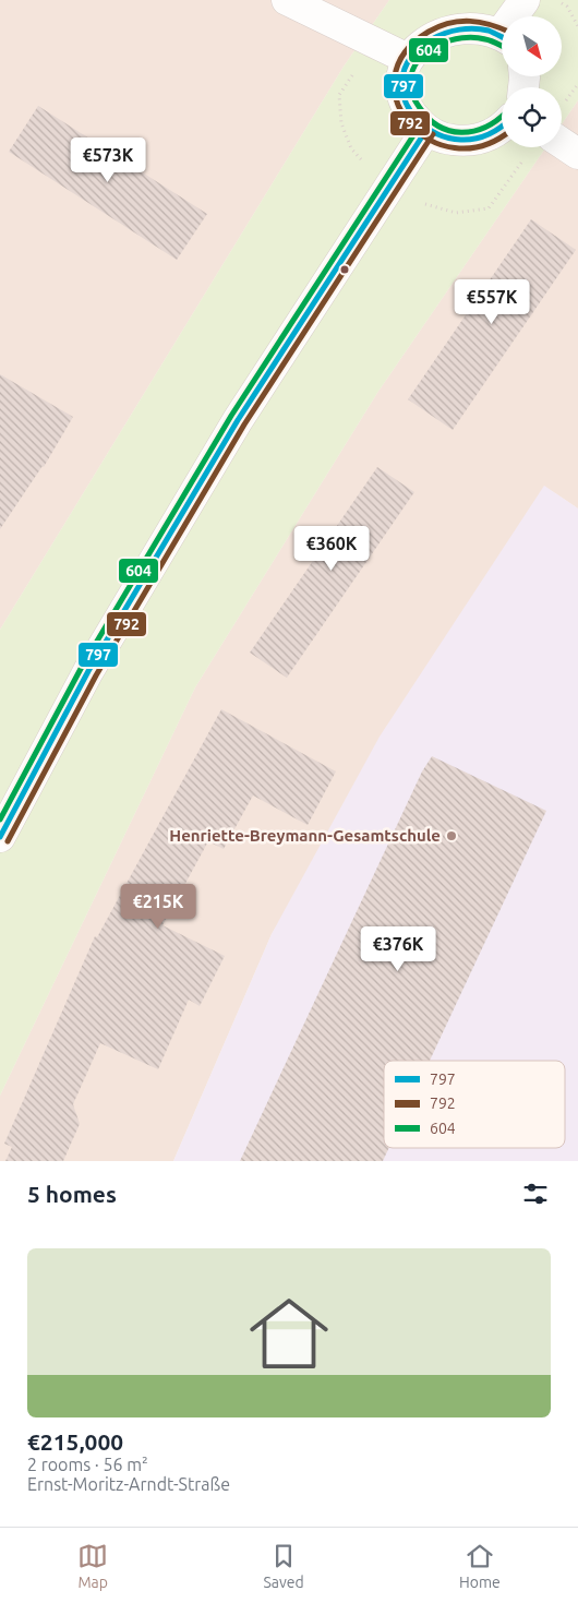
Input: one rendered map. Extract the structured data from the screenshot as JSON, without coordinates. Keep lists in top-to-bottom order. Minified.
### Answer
{"places":["Henriette-Breymann-Gesamtschule"],"lines":["transit line 792","transit line 797","transit line 604"],"legend":["797","792","604"],"north":"bottom right","page":{"price":["€573K","€557K","€360K","€215K","€376K"],"heading":"5 homes","list":[{"name":"€215,000","note":"2 rooms · 56 m² · Ernst-Moritz-Arndt-Straße"}],"tabs":["Map","Saved","Home"]}}
